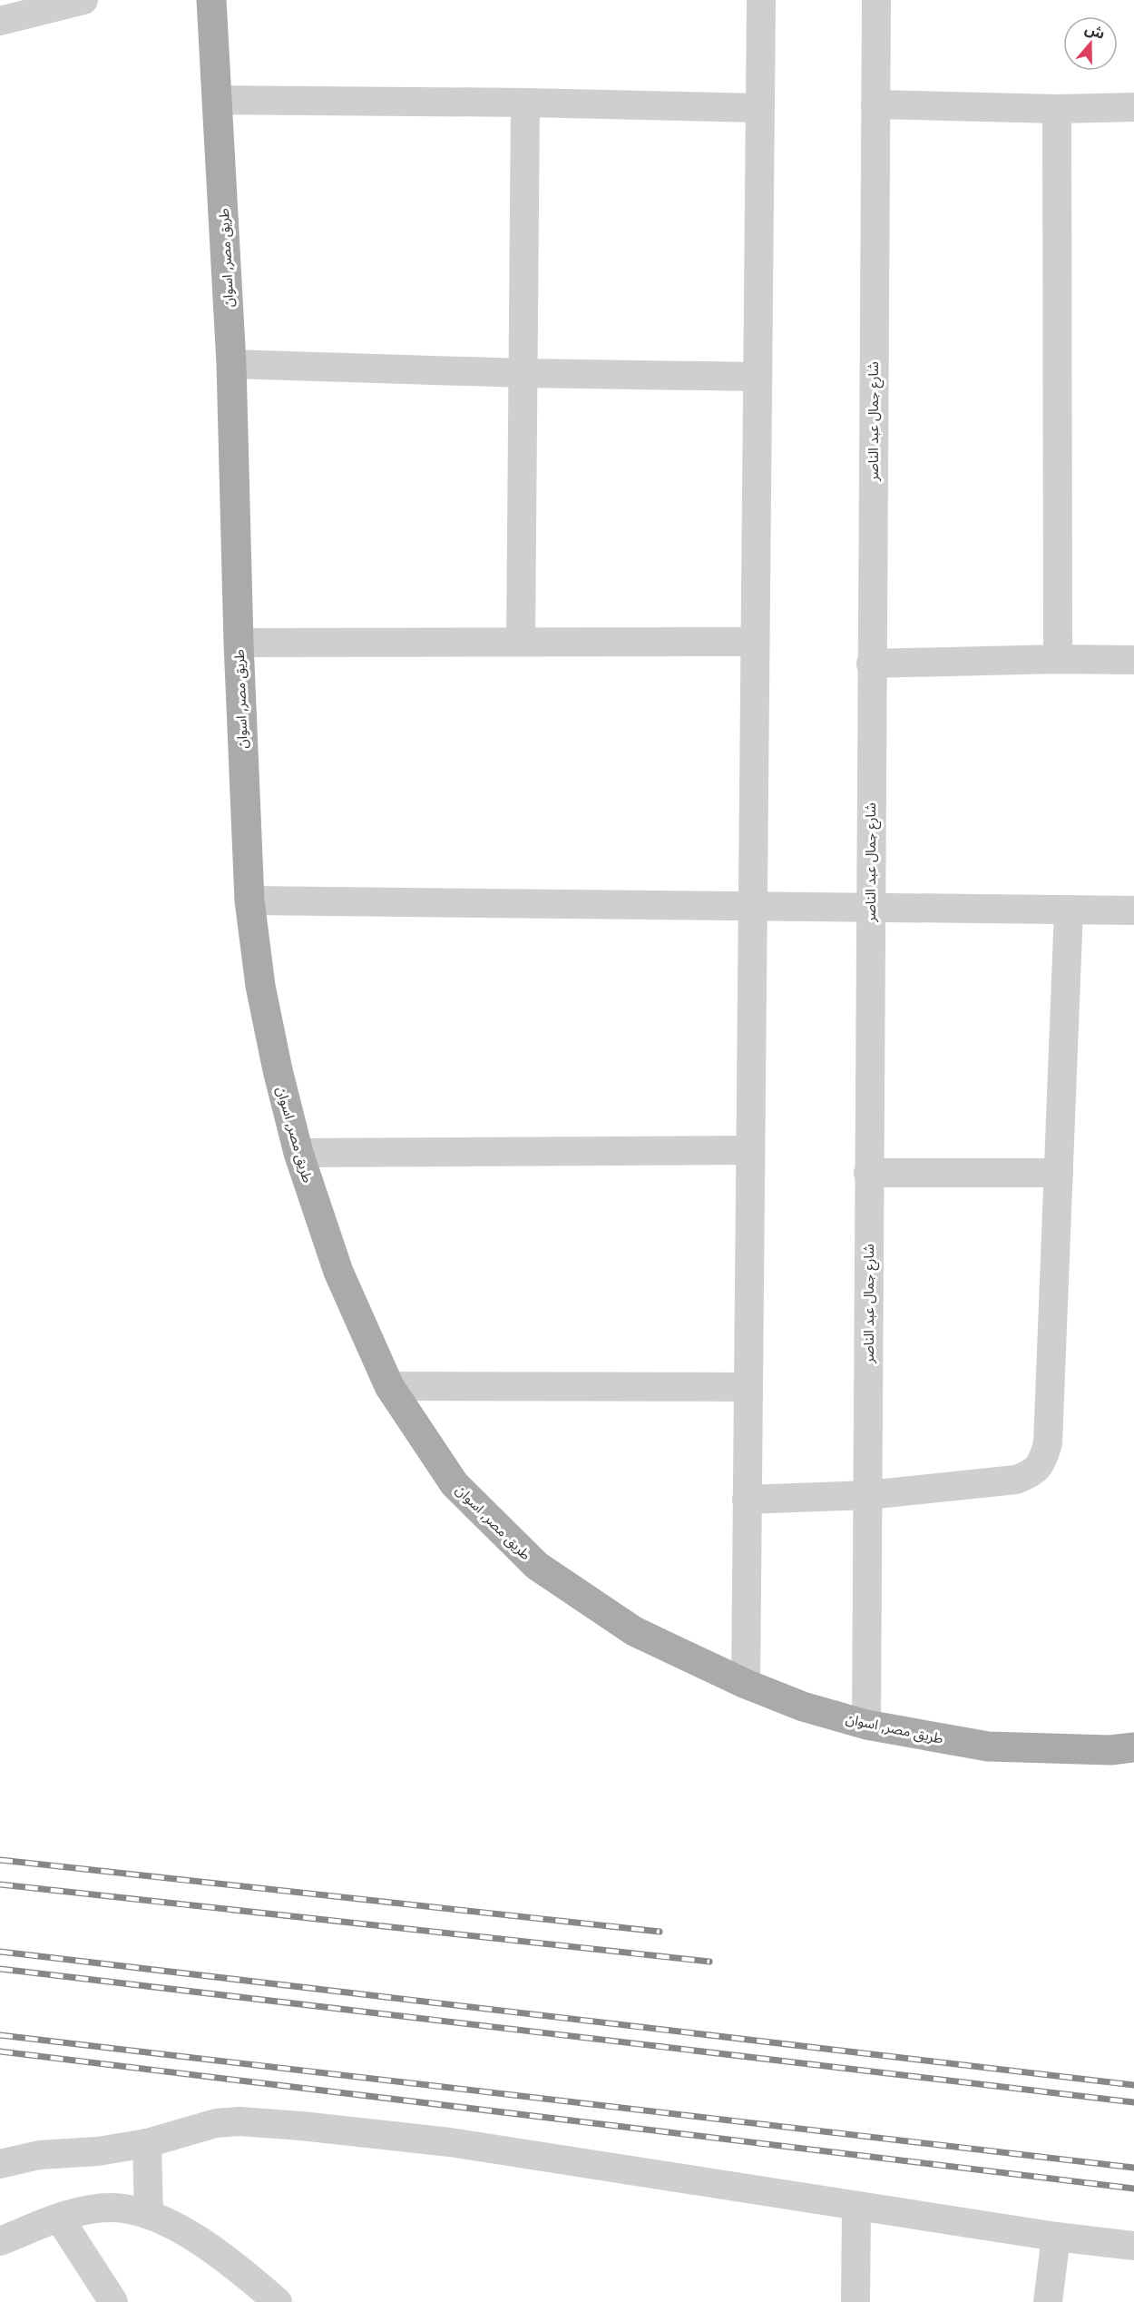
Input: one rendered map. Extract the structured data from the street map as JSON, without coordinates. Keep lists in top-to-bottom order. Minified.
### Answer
{"streets":{"main road":["طريق مصر, اسوان"],"street":["شارع جمال عبد الناصر"]},"crossings":[["طريق مصر, اسوان","شارع جمال عبد الناصر"]],"north":"top"}
